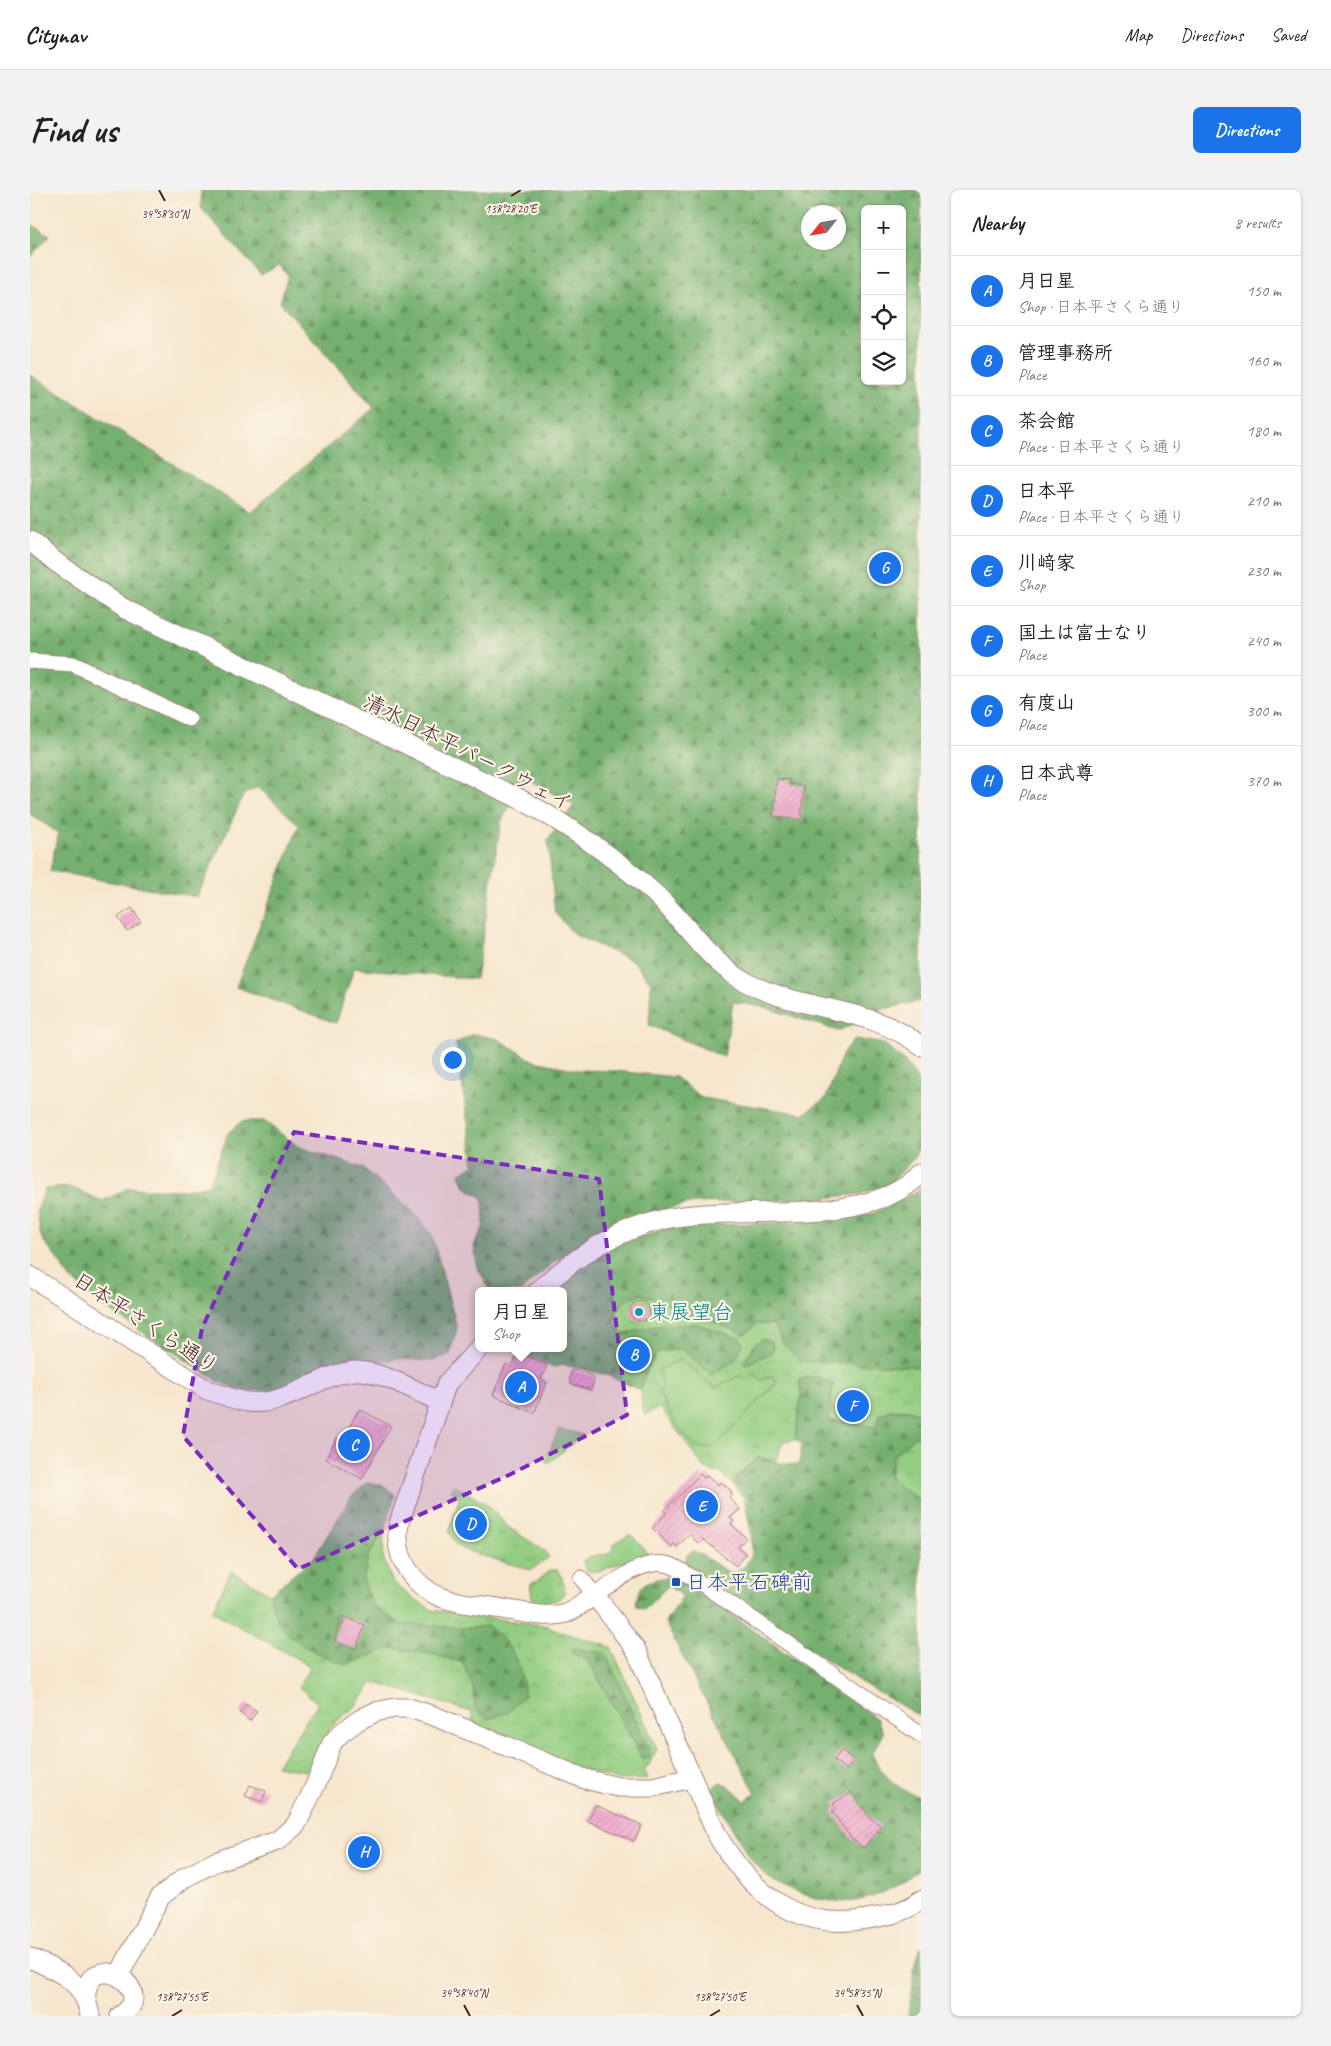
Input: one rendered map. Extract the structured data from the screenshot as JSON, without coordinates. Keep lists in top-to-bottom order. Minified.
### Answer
{"streets":{"street":["清水日本平パークウェイ","日本平さくら通り"]},"places":{"other":["東展望台"],"transit":["日本平石碑前"]},"north":"bottom left","page":{"header":"Citynav","nav":["Map","Directions","Saved"],"buttons":"Directions","title":"Find us","heading":["Nearby","8 results"],"map_buttons":["+","−"],"list":[{"mark":"A","name":"月日星","note":"Shop · 日本平さくら通り","value":"150 m"},{"mark":"B","name":"管理事務所","note":"Place","value":"160 m"},{"mark":"C","name":"茶会館","note":"Place · 日本平さくら通り","value":"180 m"},{"mark":"D","name":"日本平","note":"Place · 日本平さくら通り","value":"210 m"},{"mark":"E","name":"川﨑家","note":"Shop","value":"230 m"},{"mark":"F","name":"国土は富士なり","note":"Place","value":"240 m"},{"mark":"G","name":"有度山","note":"Place","value":"300 m"},{"mark":"H","name":"日本武尊","note":"Place","value":"370 m"}],"pins":["G","B","A","F","C","E","D","H"],"popup":["月日星","Shop"]},"coordinates":["138°28'20\"E","34°58'30\"N","34°58'40\"N","34°58'35\"N","138°27'55\"E","138°27'50\"E"]}
